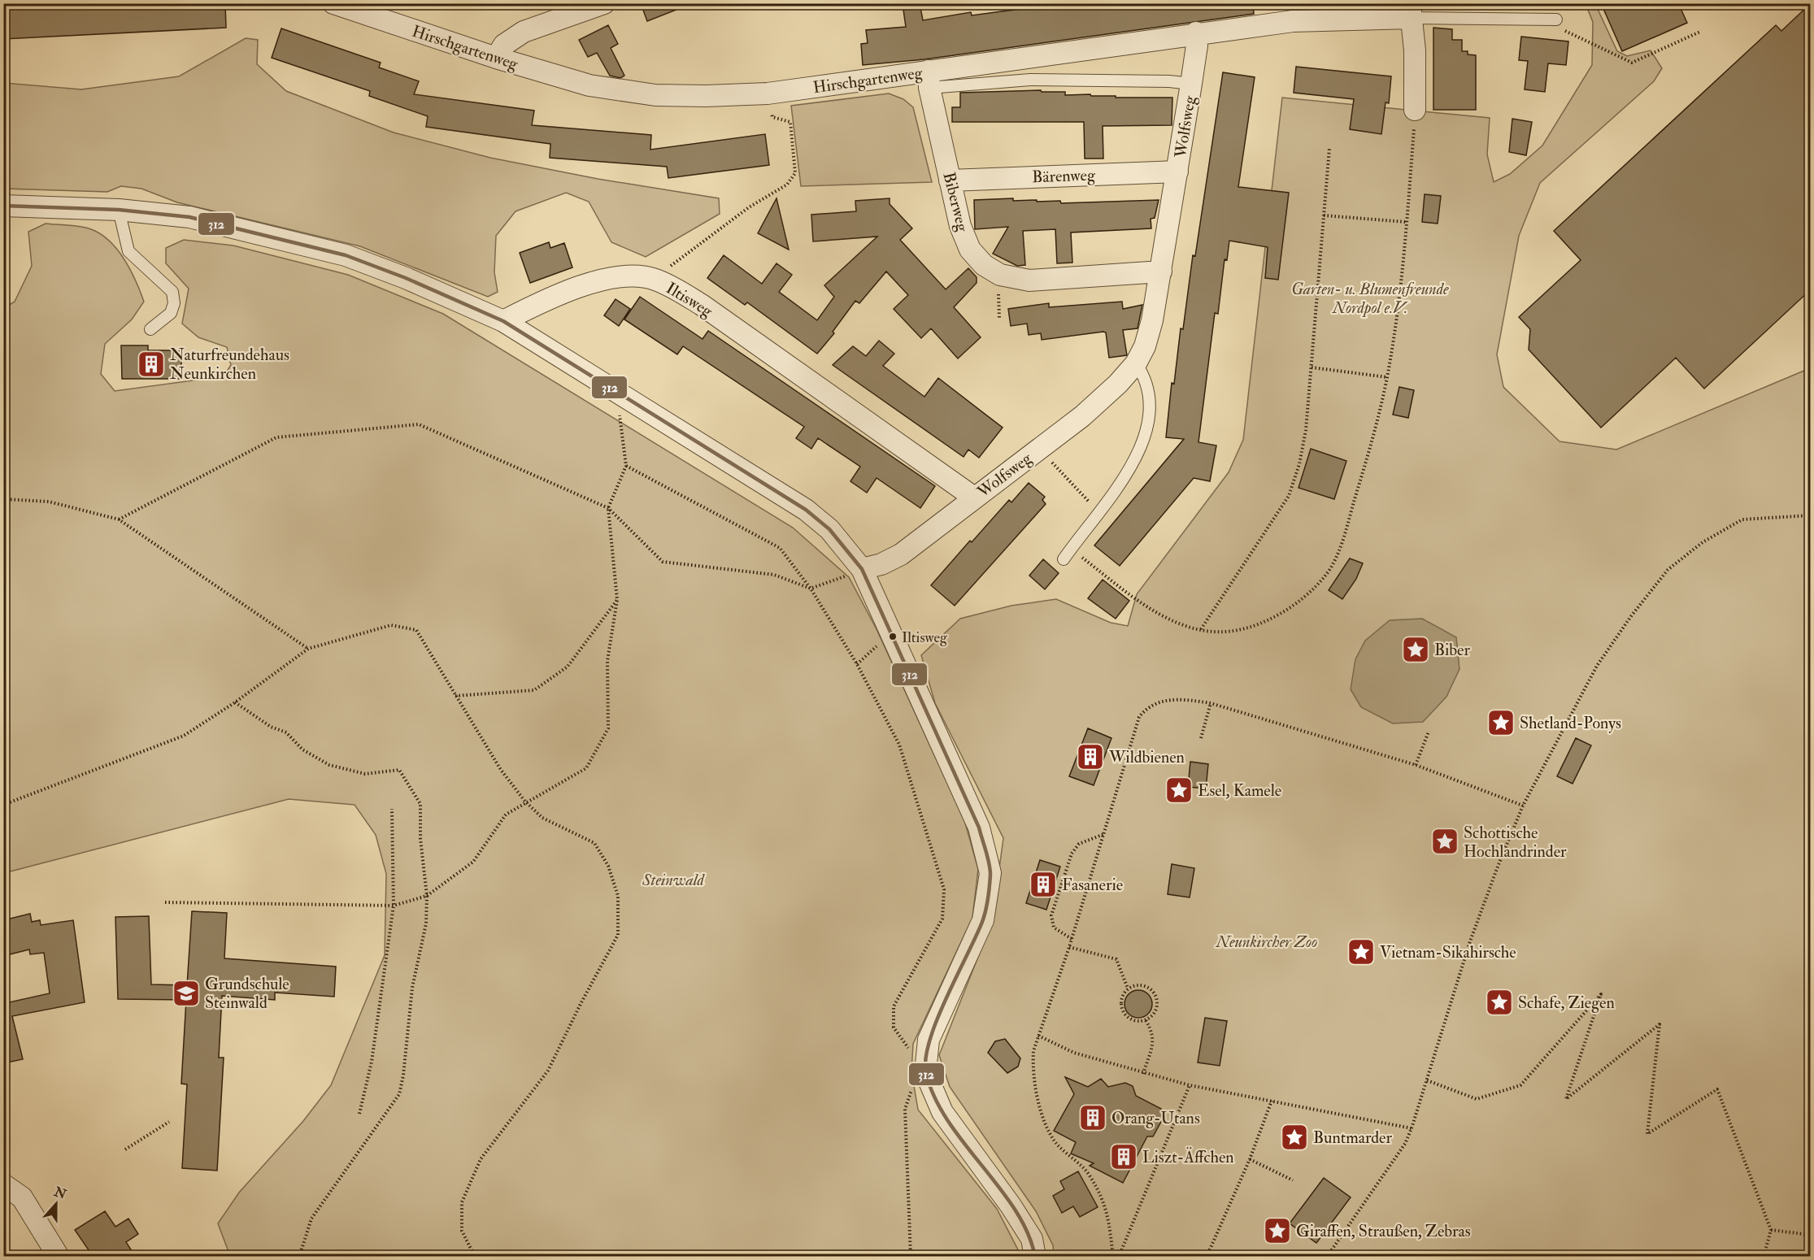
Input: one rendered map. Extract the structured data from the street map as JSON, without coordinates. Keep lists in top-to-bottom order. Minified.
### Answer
{"streets":{"street":["Hirschgartenweg","Wolfsweg","Bärenweg","Biberweg","Iltisweg"]},"crossings":[["Hirschgartenweg","Wolfsweg"],["Hirschgartenweg","Biberweg"],["Wolfsweg","Bärenweg"],["Wolfsweg","Biberweg"],["Wolfsweg","Iltisweg"],["Bärenweg","Biberweg"]],"parks":["Garten- u. Blumenfreunde Nordpol e.V.","Steinwald","Neunkircher Zoo"],"places":{"building":["Naturfreundehaus Neunkirchen","Wildbienen","Fasanerie","Orang-Utans","Liszt-Äffchen"],"other":["Iltisweg"],"place":["Biber","Shetland-Ponys","Esel, Kamele","Schottische Hochlandrinder","Vietnam-Sikahirsche","Schafe, Ziegen","Buntmarder","Giraffen, Straußen, Zebras"],"school or university":["Grundschule Steinwald"]},"lines":["transit line 312"],"north":"top"}
